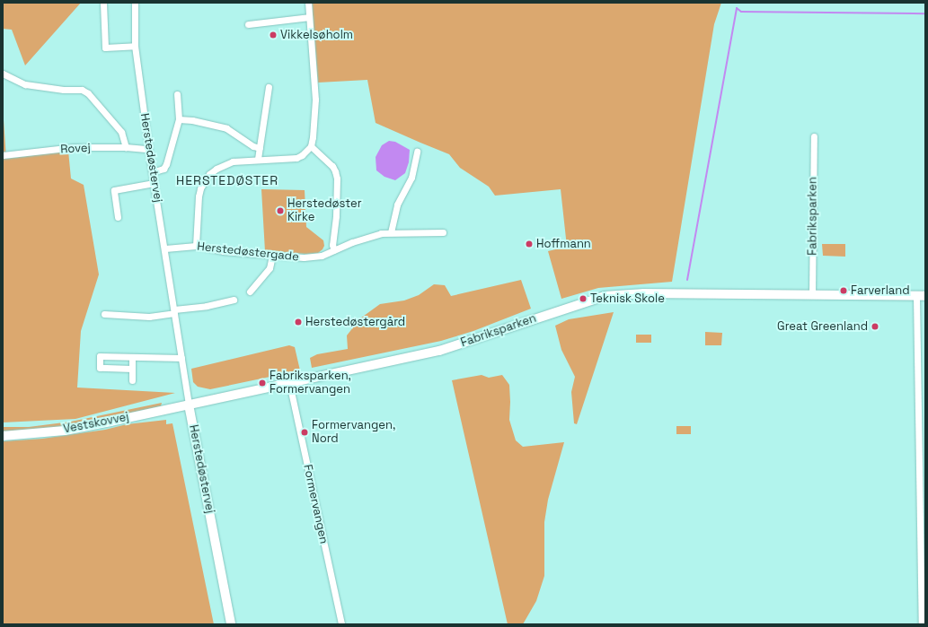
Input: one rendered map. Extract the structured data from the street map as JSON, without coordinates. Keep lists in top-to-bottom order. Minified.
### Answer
{"streets":{"street":["Rovej","Herstedøstervej","Fabriksparken","Herstedøstergade","Vestskovvej","Formervangen"]},"crossings":[["Rovej","Herstedøstervej"],["Herstedøstervej","Fabriksparken"],["Herstedøstervej","Herstedøstergade"],["Herstedøstervej","Vestskovvej"],["Fabriksparken","Vestskovvej"],["Fabriksparken","Formervangen"]],"districts":["HERSTEDØSTER"],"places":["Vikkelsøholm","Herstedøster Kirke","Hoffmann","Farverland","Teknisk Skole","Herstedøstergård","Great Greenland","Fabriksparken, Formervangen","Formervangen, Nord"]}
